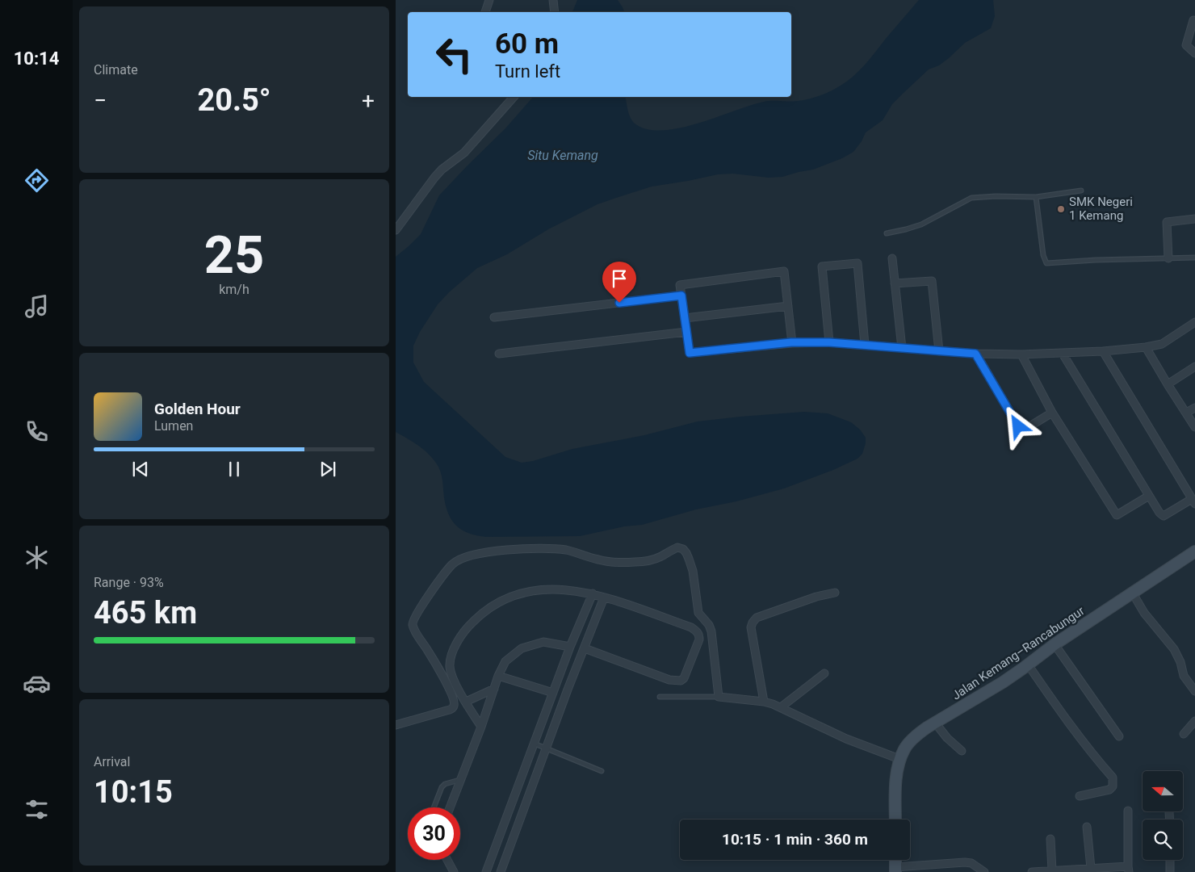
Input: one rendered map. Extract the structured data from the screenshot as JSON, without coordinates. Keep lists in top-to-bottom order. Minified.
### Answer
{"streets":{"street":["Jalan Kemang–Rancabungur"]},"water":["Situ Kemang"],"places":["SMK Negeri 1 Kemang"],"north":"left","page":{"tabs":"10:14","tile":["Climate",["25","km/h"],["Range · 93%","465 km"],["Arrival","10:15"]],"turn":["60 m","Turn left"],"heat":["−","20.5°","+"],"song":["Golden Hour","Lumen"],"limit":"30","trip":"10:15 · 1 min · 360 m"}}
